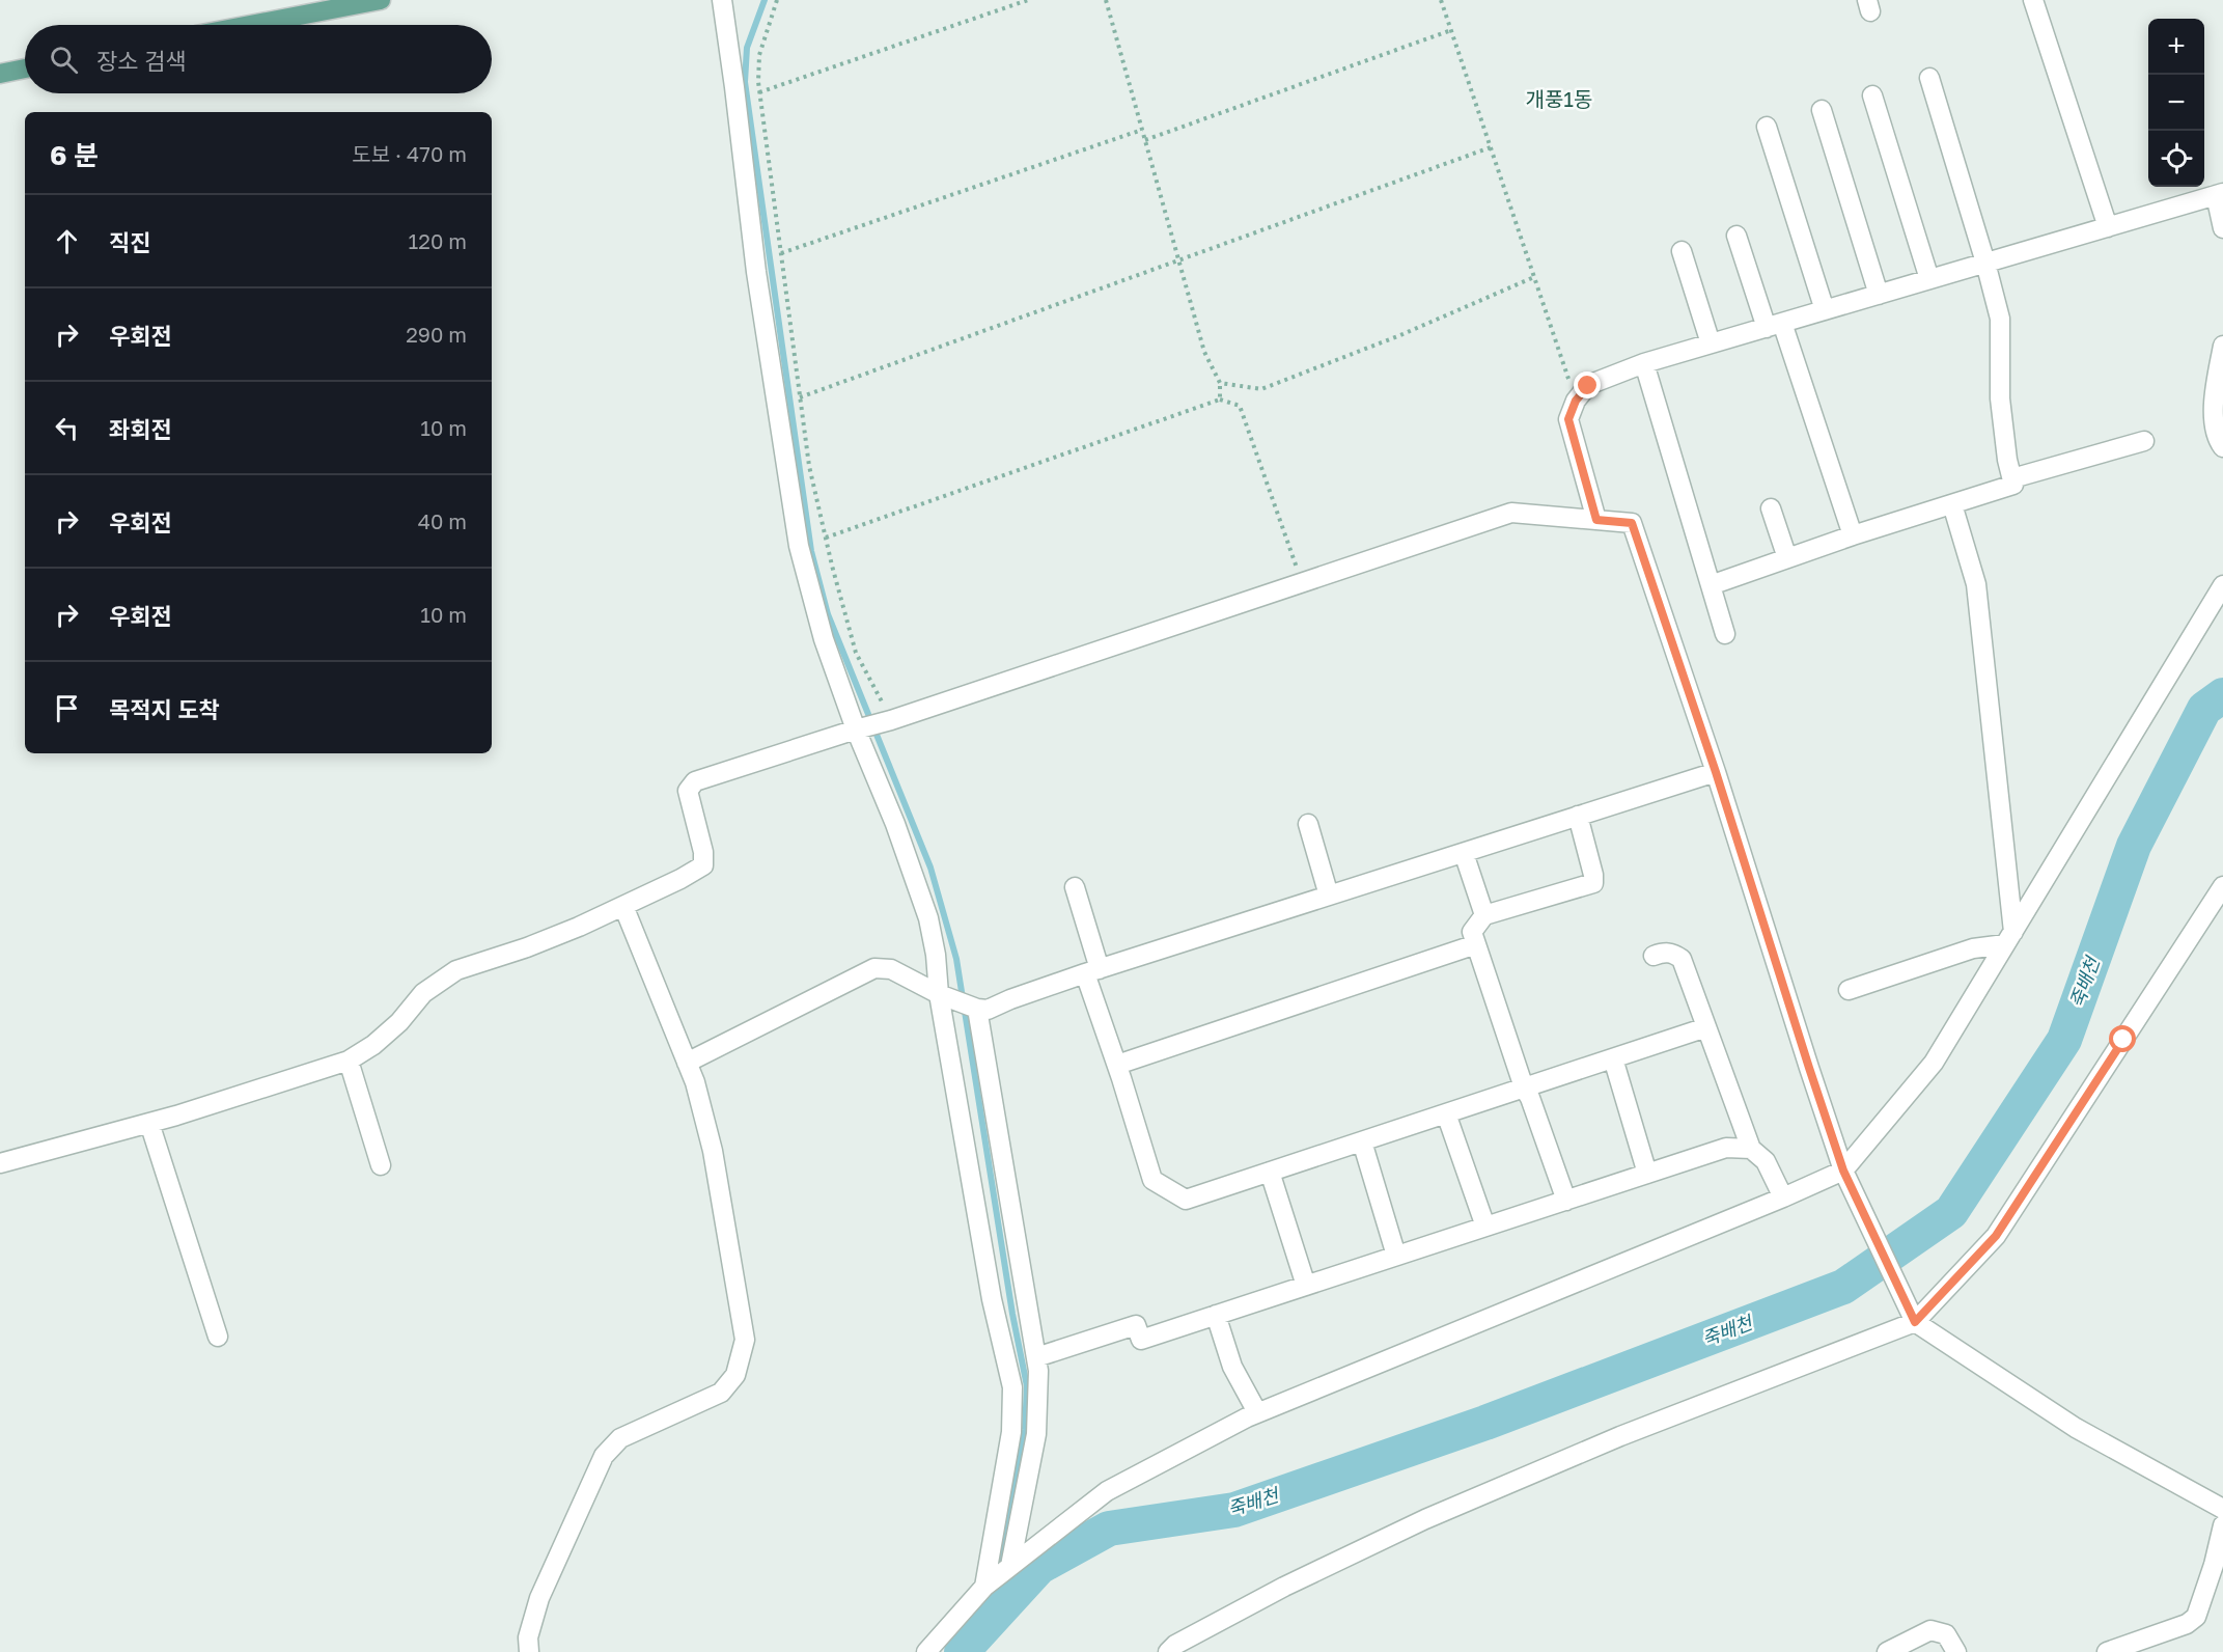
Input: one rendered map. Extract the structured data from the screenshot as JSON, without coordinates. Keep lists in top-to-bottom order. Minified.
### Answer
{"districts":["개풍1동"],"water":["죽배천"],"page":{"map_buttons":["+","−"],"search":"장소 검색","heading":["6 분","도보 · 470 m"],"list":[["직진","120 m"],["우회전","290 m"],["좌회전","10 m"],["우회전","40 m"],["우회전","10 m"],"목적지 도착"]}}
